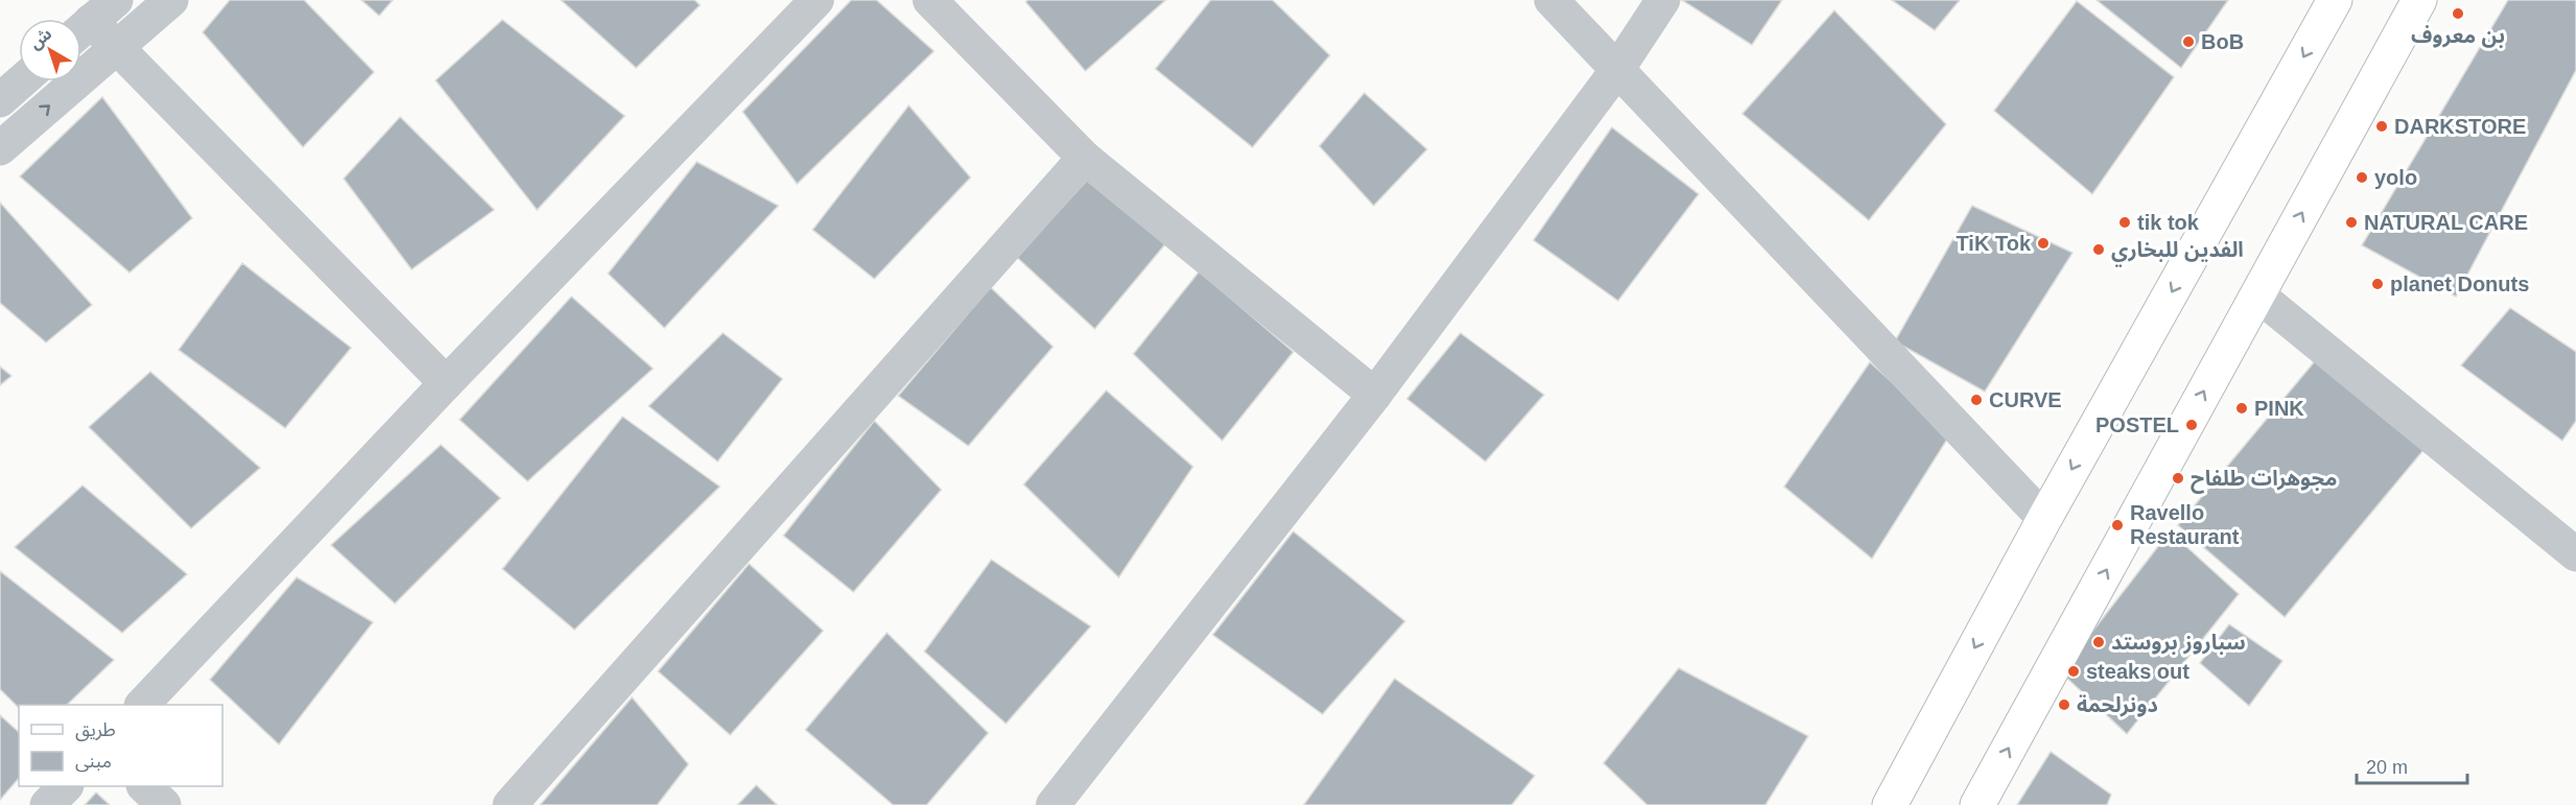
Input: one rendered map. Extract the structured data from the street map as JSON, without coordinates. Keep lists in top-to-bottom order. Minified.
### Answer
{"places":["بن معروف","BoB","DARKSTORE","yolo","tik tok","NATURAL CARE","TiK Tok","الفدين للبخاري","planet Donuts","CURVE","PINK","POSTEL","مجوهرات طلفاح","Ravello Restaurant","سباروز بروستد","steaks out","دونرلحمة"],"legend":["طريق","مبنى"],"scale_bar":"20 m","north":"top left"}
